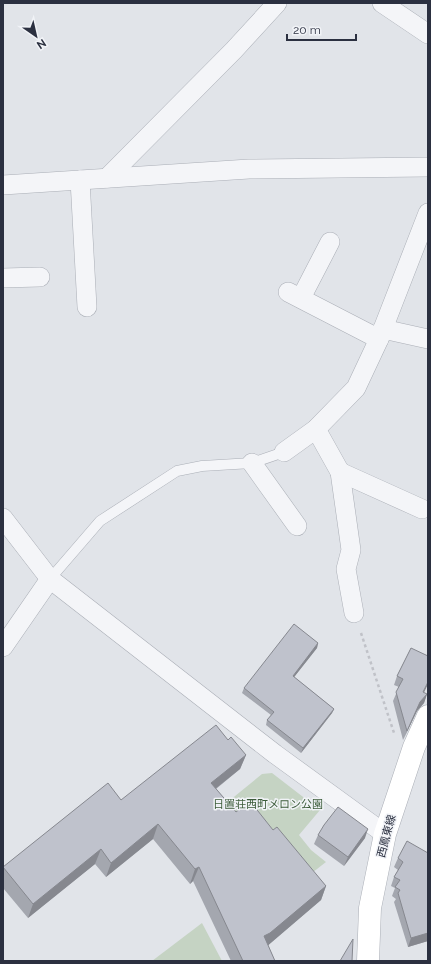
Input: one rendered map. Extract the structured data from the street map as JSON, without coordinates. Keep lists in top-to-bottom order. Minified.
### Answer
{"streets":{"main road":["西鳳東線"]},"parks":["日置荘西町メロン公園"],"scale_bar":"20 m","north":"bottom right"}
